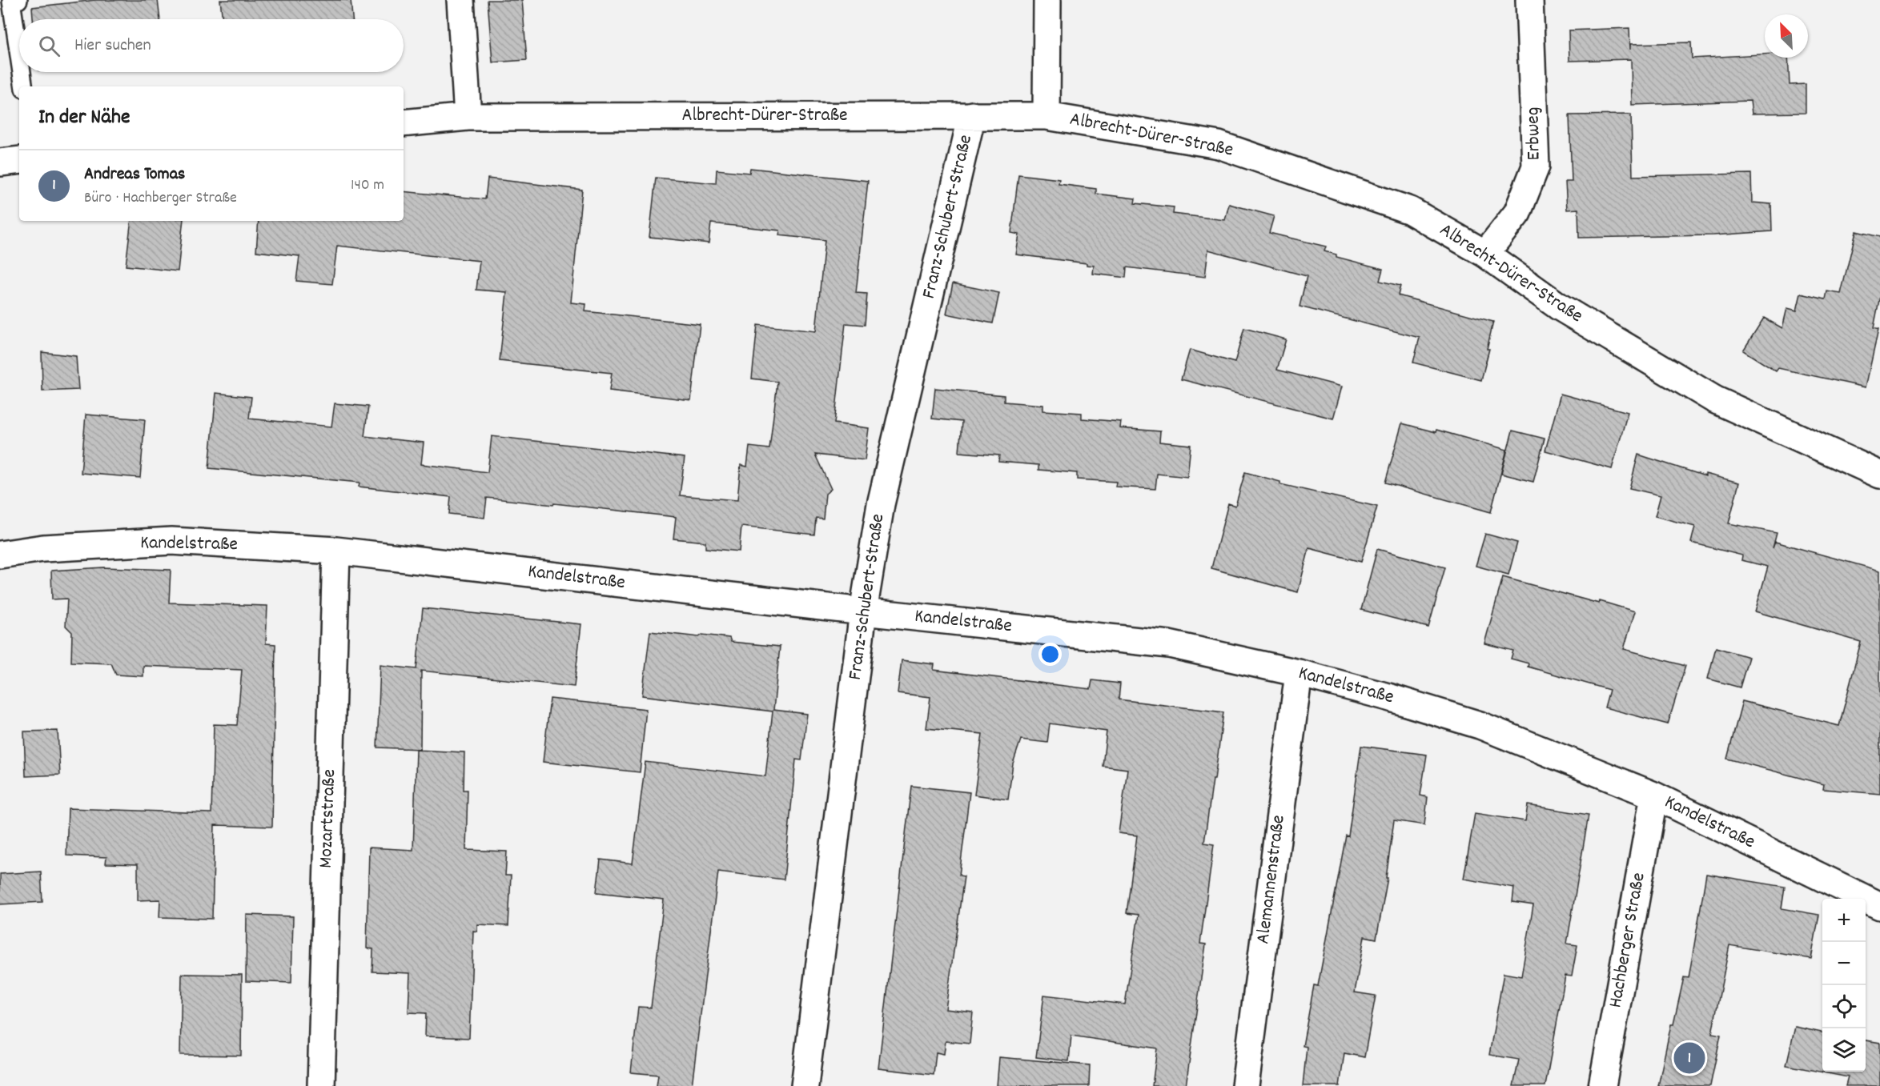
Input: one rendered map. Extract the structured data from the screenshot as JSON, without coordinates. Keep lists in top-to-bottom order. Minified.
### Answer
{"streets":{"street":["Albrecht-Dürer-Straße","Erbweg","Franz-Schubert-Straße","Kandelstraße","Mozartstraße","Alemannenstraße","Hachberger Straße"]},"crossings":[["Albrecht-Dürer-Straße","Erbweg"],["Albrecht-Dürer-Straße","Franz-Schubert-Straße"],["Franz-Schubert-Straße","Kandelstraße"],["Kandelstraße","Mozartstraße"],["Kandelstraße","Alemannenstraße"],["Kandelstraße","Hachberger Straße"]],"north":"top left","page":{"search":"Hier suchen","heading":"In der Nähe","list":[{"mark":"1","name":"Andreas Tomas","note":"Büro · Hachberger Straße","value":"140 m"}],"map_buttons":["+","−"],"pins":"1"}}
